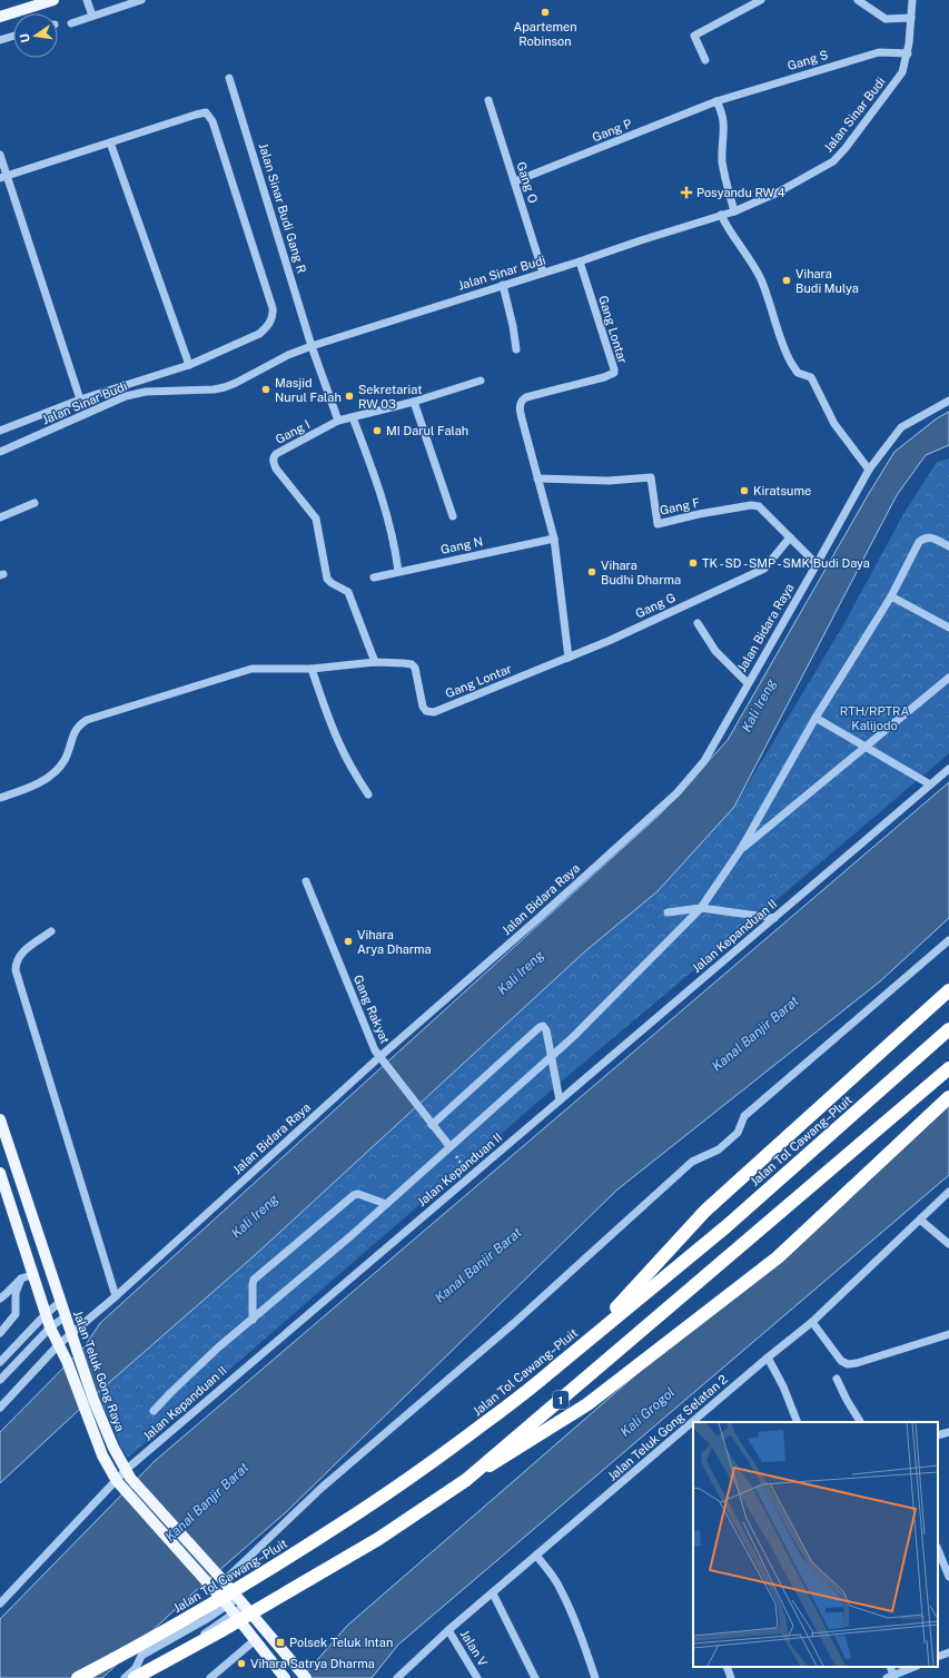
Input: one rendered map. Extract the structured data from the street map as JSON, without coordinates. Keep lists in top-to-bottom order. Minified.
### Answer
{"streets":{"highway":["Jalan Tol Cawang–Pluit","1"],"main road":["Jalan Teluk Gong Raya"],"street":["Gang S","Jalan Sinar Budi","Gang P","Gang O","Jalan Sinar Budi Gang R","Gang Lontar","Gang I","Gang F","Gang N","Gang G","Jalan Bidara Raya","Jalan Kepanduan II","Gang Rakyat","Jalan Teluk Gong Selatan 2","Jalan V"]},"crossings":[["Gang S","Jalan Sinar Budi"],["Gang S","Gang P"],["Jalan Sinar Budi","Gang O"],["Jalan Sinar Budi","Jalan Sinar Budi Gang R"],["Jalan Sinar Budi","Gang Lontar"],["Gang P","Gang O"],["Jalan Sinar Budi Gang R","Gang I"],["Gang Lontar","Gang I"],["Gang Lontar","Gang F"],["Gang Lontar","Gang N"],["Gang Lontar","Gang G"],["Gang F","Gang G"],["Gang F","Jalan Bidara Raya"],["Jalan Bidara Raya","Gang Rakyat"],["Jalan Bidara Raya","Jalan Teluk Gong Raya"],["Jalan Kepanduan II","Jalan Teluk Gong Raya"],["Jalan Teluk Gong Selatan 2","Jalan V"]],"water":["Kali Ireng","Kanal Banjir Barat","Kali Grogol"],"parks":["RTH/RPTRA Kalijodo"],"places":{"other":["Apartemen Robinson","Vihara Budi Mulya","Masjid Nurul Falah","Sekretariat RW 03","MI Darul Falah","Kiratsume","TK - SD - SMP - SMK Budi Daya","Vihara Budhi Dharma","Vihara Arya Dharma","Vihara Satrya Dharma"],"health":["Posyandu RW 4"],"transit":["Polsek Teluk Intan"]},"north":"left"}
